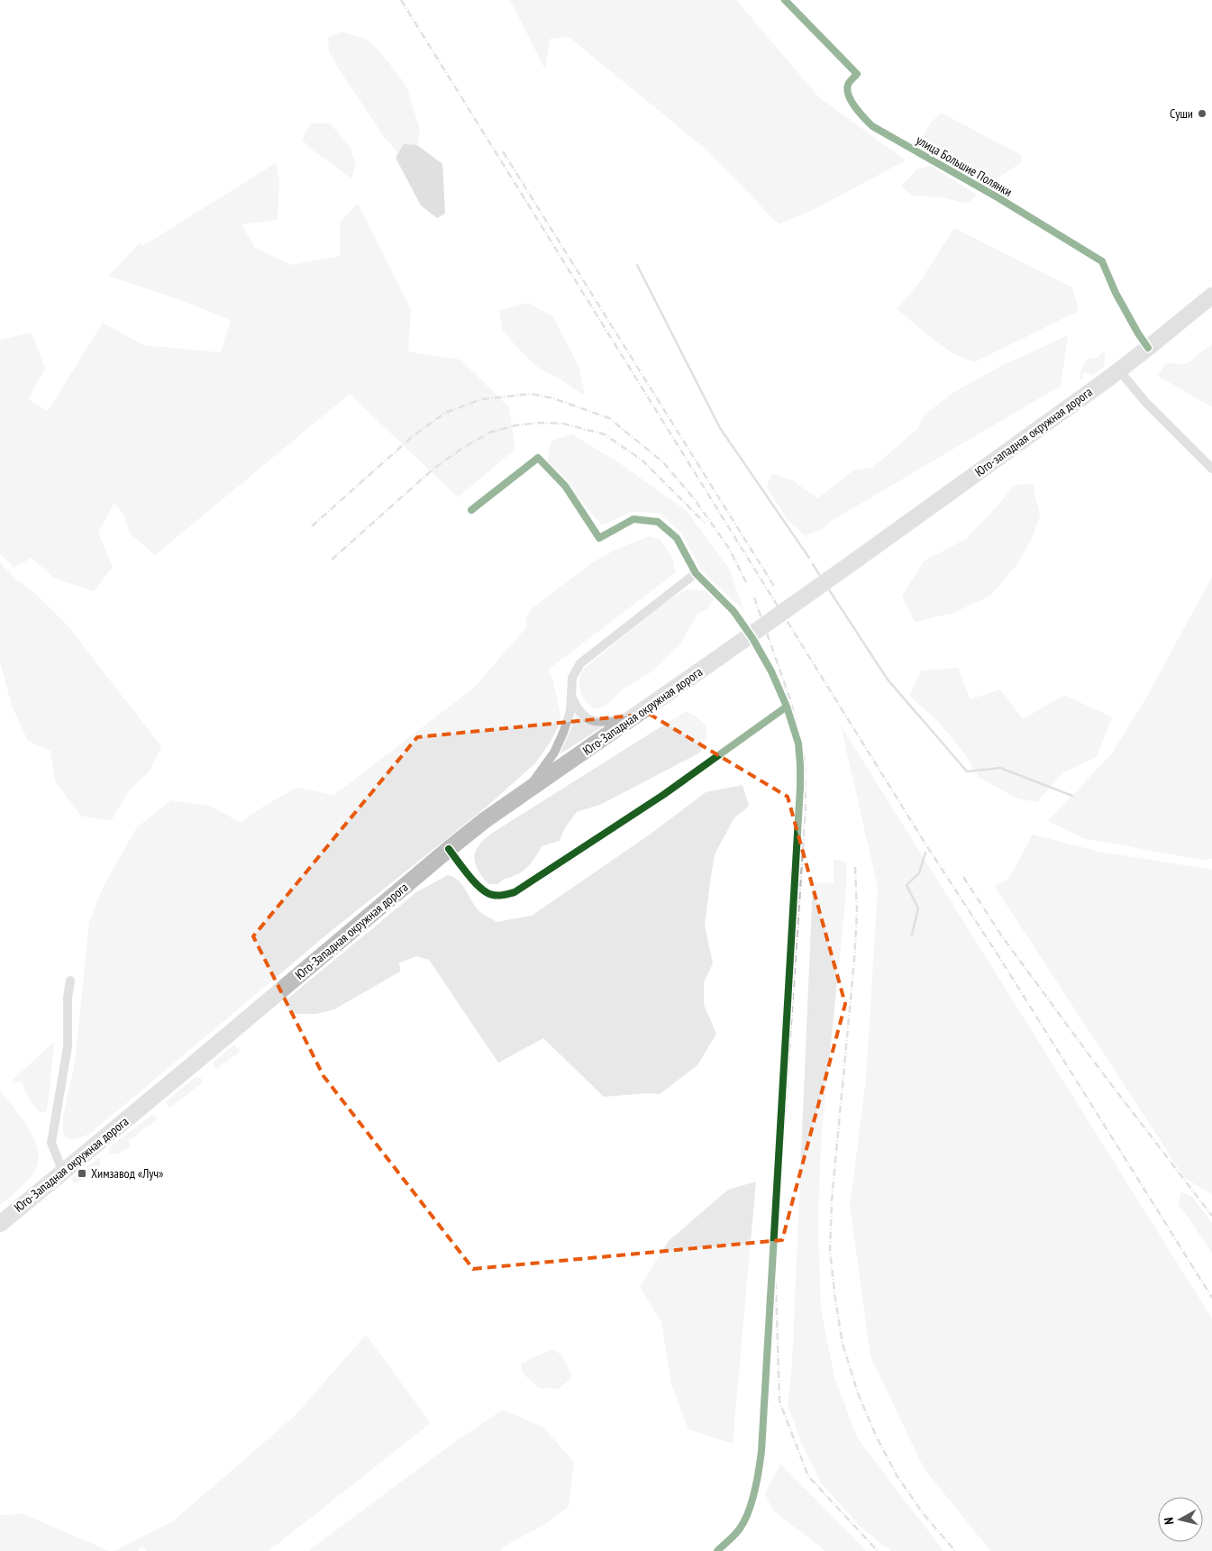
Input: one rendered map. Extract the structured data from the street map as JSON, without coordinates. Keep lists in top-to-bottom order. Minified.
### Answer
{"streets":{"highway":["Юго-западная окружная дорога","Юго-Западная окружная дорога"],"street":["улица Большие Полянки"]},"crossings":[["улица Большие Полянки","Юго-западная окружная дорога"],["Юго-западная окружная дорога","Юго-Западная окружная дорога"]],"places":{"other":["Суши"],"transit":["Химзавод «Луч»"]},"north":"left"}
